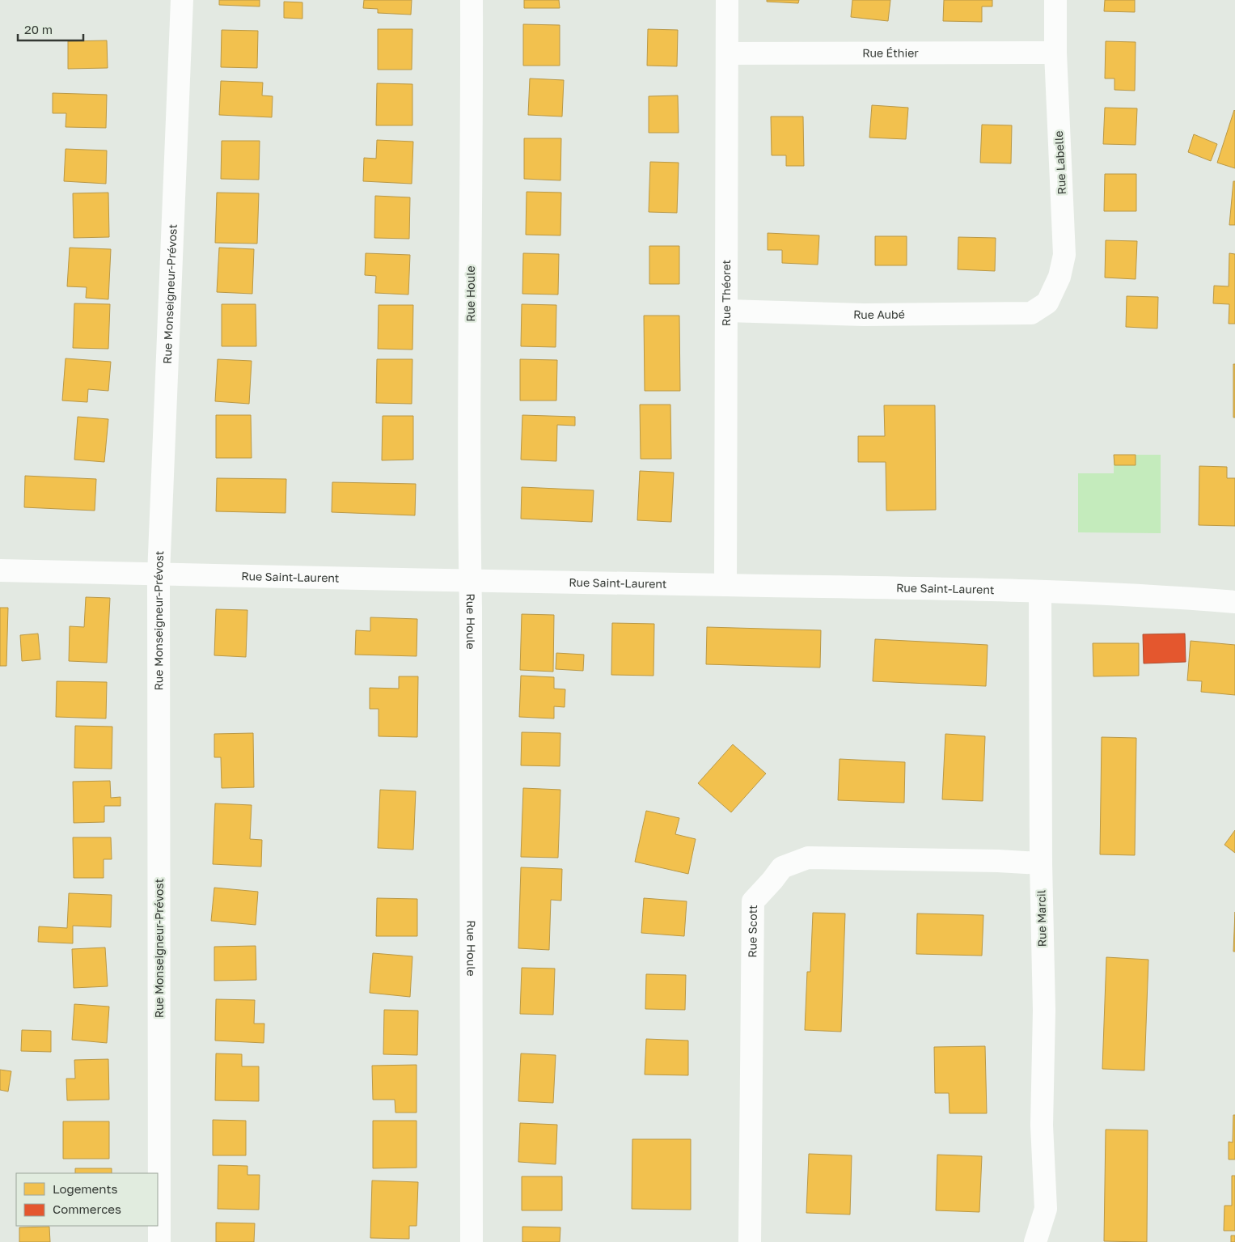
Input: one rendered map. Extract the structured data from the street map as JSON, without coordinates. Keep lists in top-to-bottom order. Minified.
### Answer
{"streets":{"street":["Rue Éthier","Rue Labelle","Rue Monseigneur-Prévost","Rue Théoret","Rue Houle","Rue Aubé","Rue Saint-Laurent","Rue Marcil","Rue Scott"]},"crossings":[["Rue Éthier","Rue Labelle"],["Rue Éthier","Rue Théoret"],["Rue Labelle","Rue Aubé"],["Rue Monseigneur-Prévost","Rue Saint-Laurent"],["Rue Théoret","Rue Aubé"],["Rue Théoret","Rue Saint-Laurent"],["Rue Houle","Rue Saint-Laurent"],["Rue Saint-Laurent","Rue Marcil"],["Rue Marcil","Rue Scott"]],"legend":["Logements","Commerces"],"scale_bar":"20 m"}
